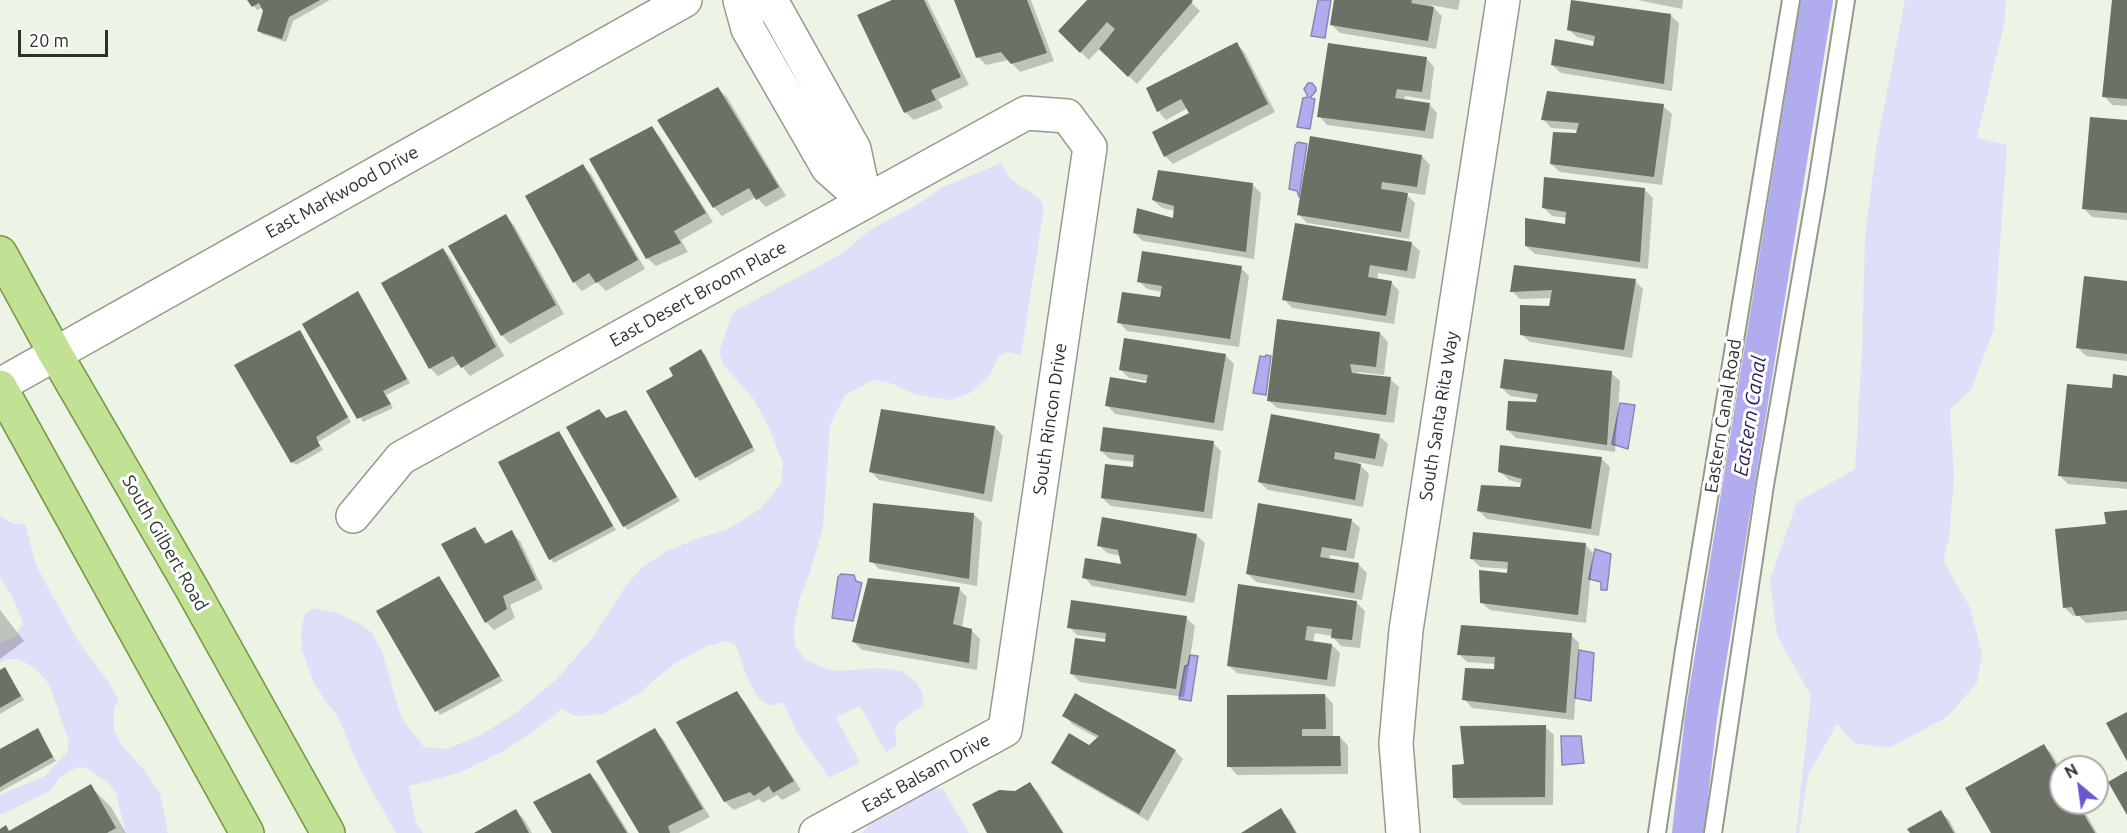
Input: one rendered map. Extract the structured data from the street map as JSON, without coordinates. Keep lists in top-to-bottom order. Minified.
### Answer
{"streets":{"main road":["South Gilbert Road"],"street":["East Markwood Drive","East Desert Broom Place","South Santa Rita Way","South Rincon Drive","East Balsam Drive"],"lane":["Eastern Canal Road"]},"crossings":[["East Markwood Drive","South Gilbert Road"],["East Desert Broom Place","South Rincon Drive"],["South Rincon Drive","East Balsam Drive"]],"water":["Eastern Canal"],"scale_bar":"20 m","north":"top left"}
